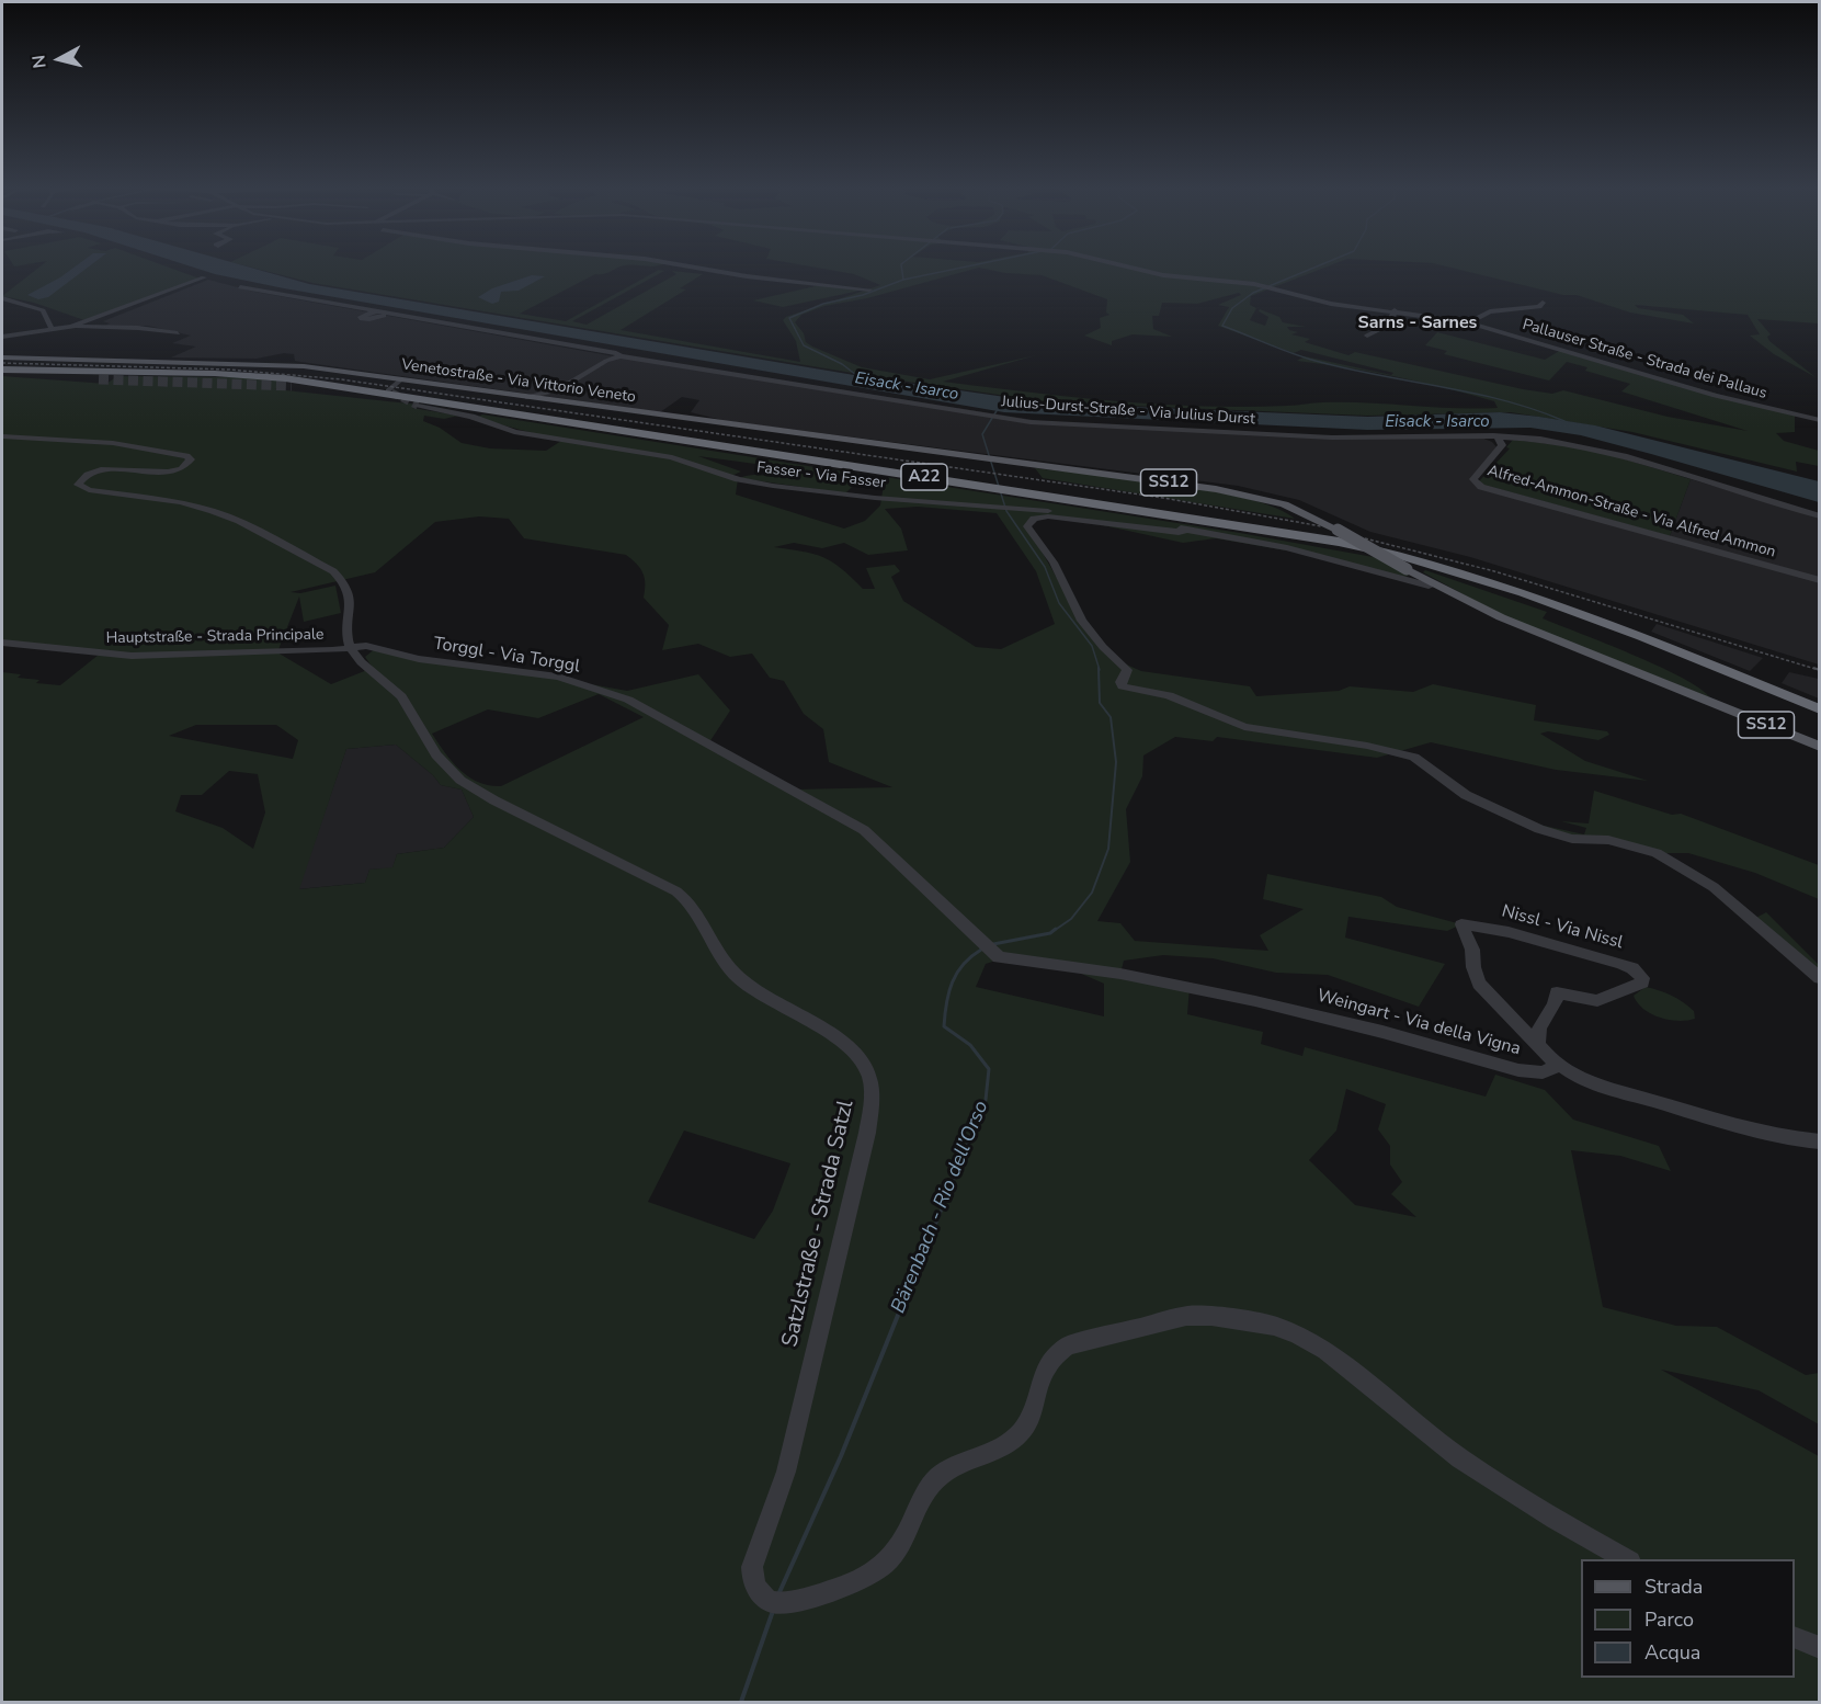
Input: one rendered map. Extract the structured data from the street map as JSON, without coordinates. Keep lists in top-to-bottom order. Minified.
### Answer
{"streets":{"highway":["A22"],"main road":["Venetostraße - Via Vittorio Veneto","SS12"],"street":["Pallauser Straße - Strada dei Pallaus","Julius-Durst-Straße - Via Julius Durst","Fasser - Via Fasser","Alfred-Ammon-Straße - Via Alfred Ammon","Hauptstraße - Strada Principale","Torggl - Via Torggl","Nissl - Via Nissl","Weingart - Via della Vigna","Satzlstraße - Strada Satzl"]},"crossings":[["Venetostraße - Via Vittorio Veneto","SS12"],["Julius-Durst-Straße - Via Julius Durst","Alfred-Ammon-Straße - Via Alfred Ammon"],["Hauptstraße - Strada Principale","Torggl - Via Torggl"],["Hauptstraße - Strada Principale","Satzlstraße - Strada Satzl"],["Torggl - Via Torggl","Weingart - Via della Vigna"],["Torggl - Via Torggl","Satzlstraße - Strada Satzl"],["Nissl - Via Nissl","Weingart - Via della Vigna"]],"districts":["Sarns - Sarnes"],"water":["Eisack - Isarco","Bärenbach - Rio dell’Orso"],"legend":["Strada","Parco","Acqua"],"north":"left"}
